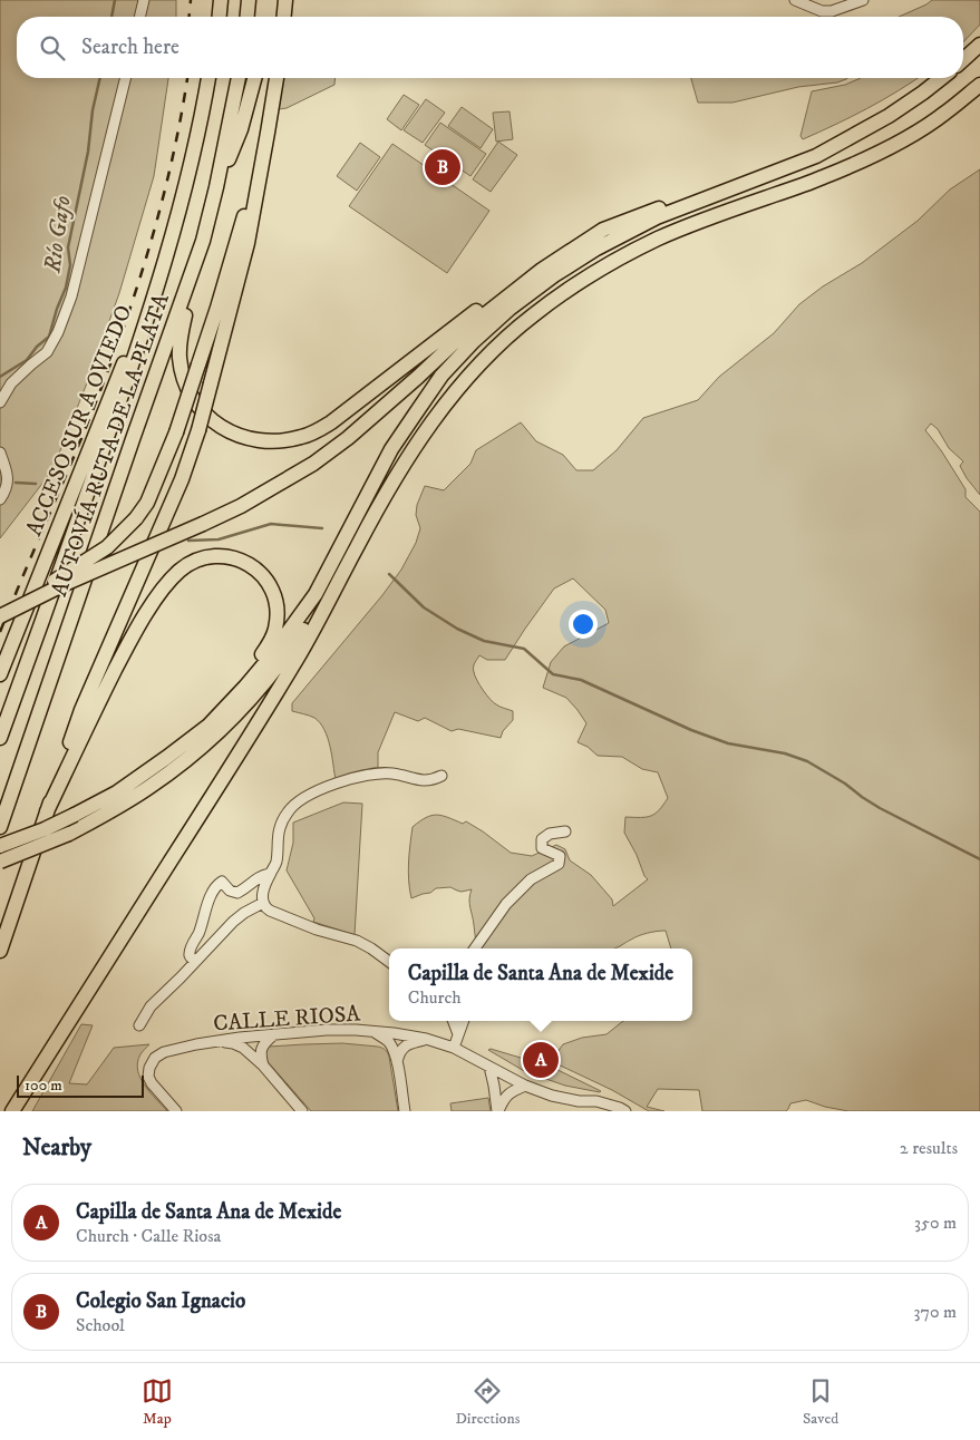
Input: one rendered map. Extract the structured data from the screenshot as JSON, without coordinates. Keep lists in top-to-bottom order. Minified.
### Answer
{"streets":{"highway":["ACCESO SUR A OVIEDO","AUTOVÍA RUTA DE LA PLATA"],"street":["CALLE RIOSA"]},"crossings":[["ACCESO SUR A OVIEDO","AUTOVÍA RUTA DE LA PLATA"]],"water":["Río Gafo"],"scale_bar":"100 m","page":{"search":"Search here","pins":["B","A"],"popup":["Capilla de Santa Ana de Mexide","Church"],"scale":"100 m","heading":["Nearby","2 results"],"list":[{"mark":"A","name":"Capilla de Santa Ana de Mexide","note":"Church · Calle Riosa","value":"350 m"},{"mark":"B","name":"Colegio San Ignacio","note":"School","value":"370 m"}],"nav":["Map","Directions","Saved"]}}
